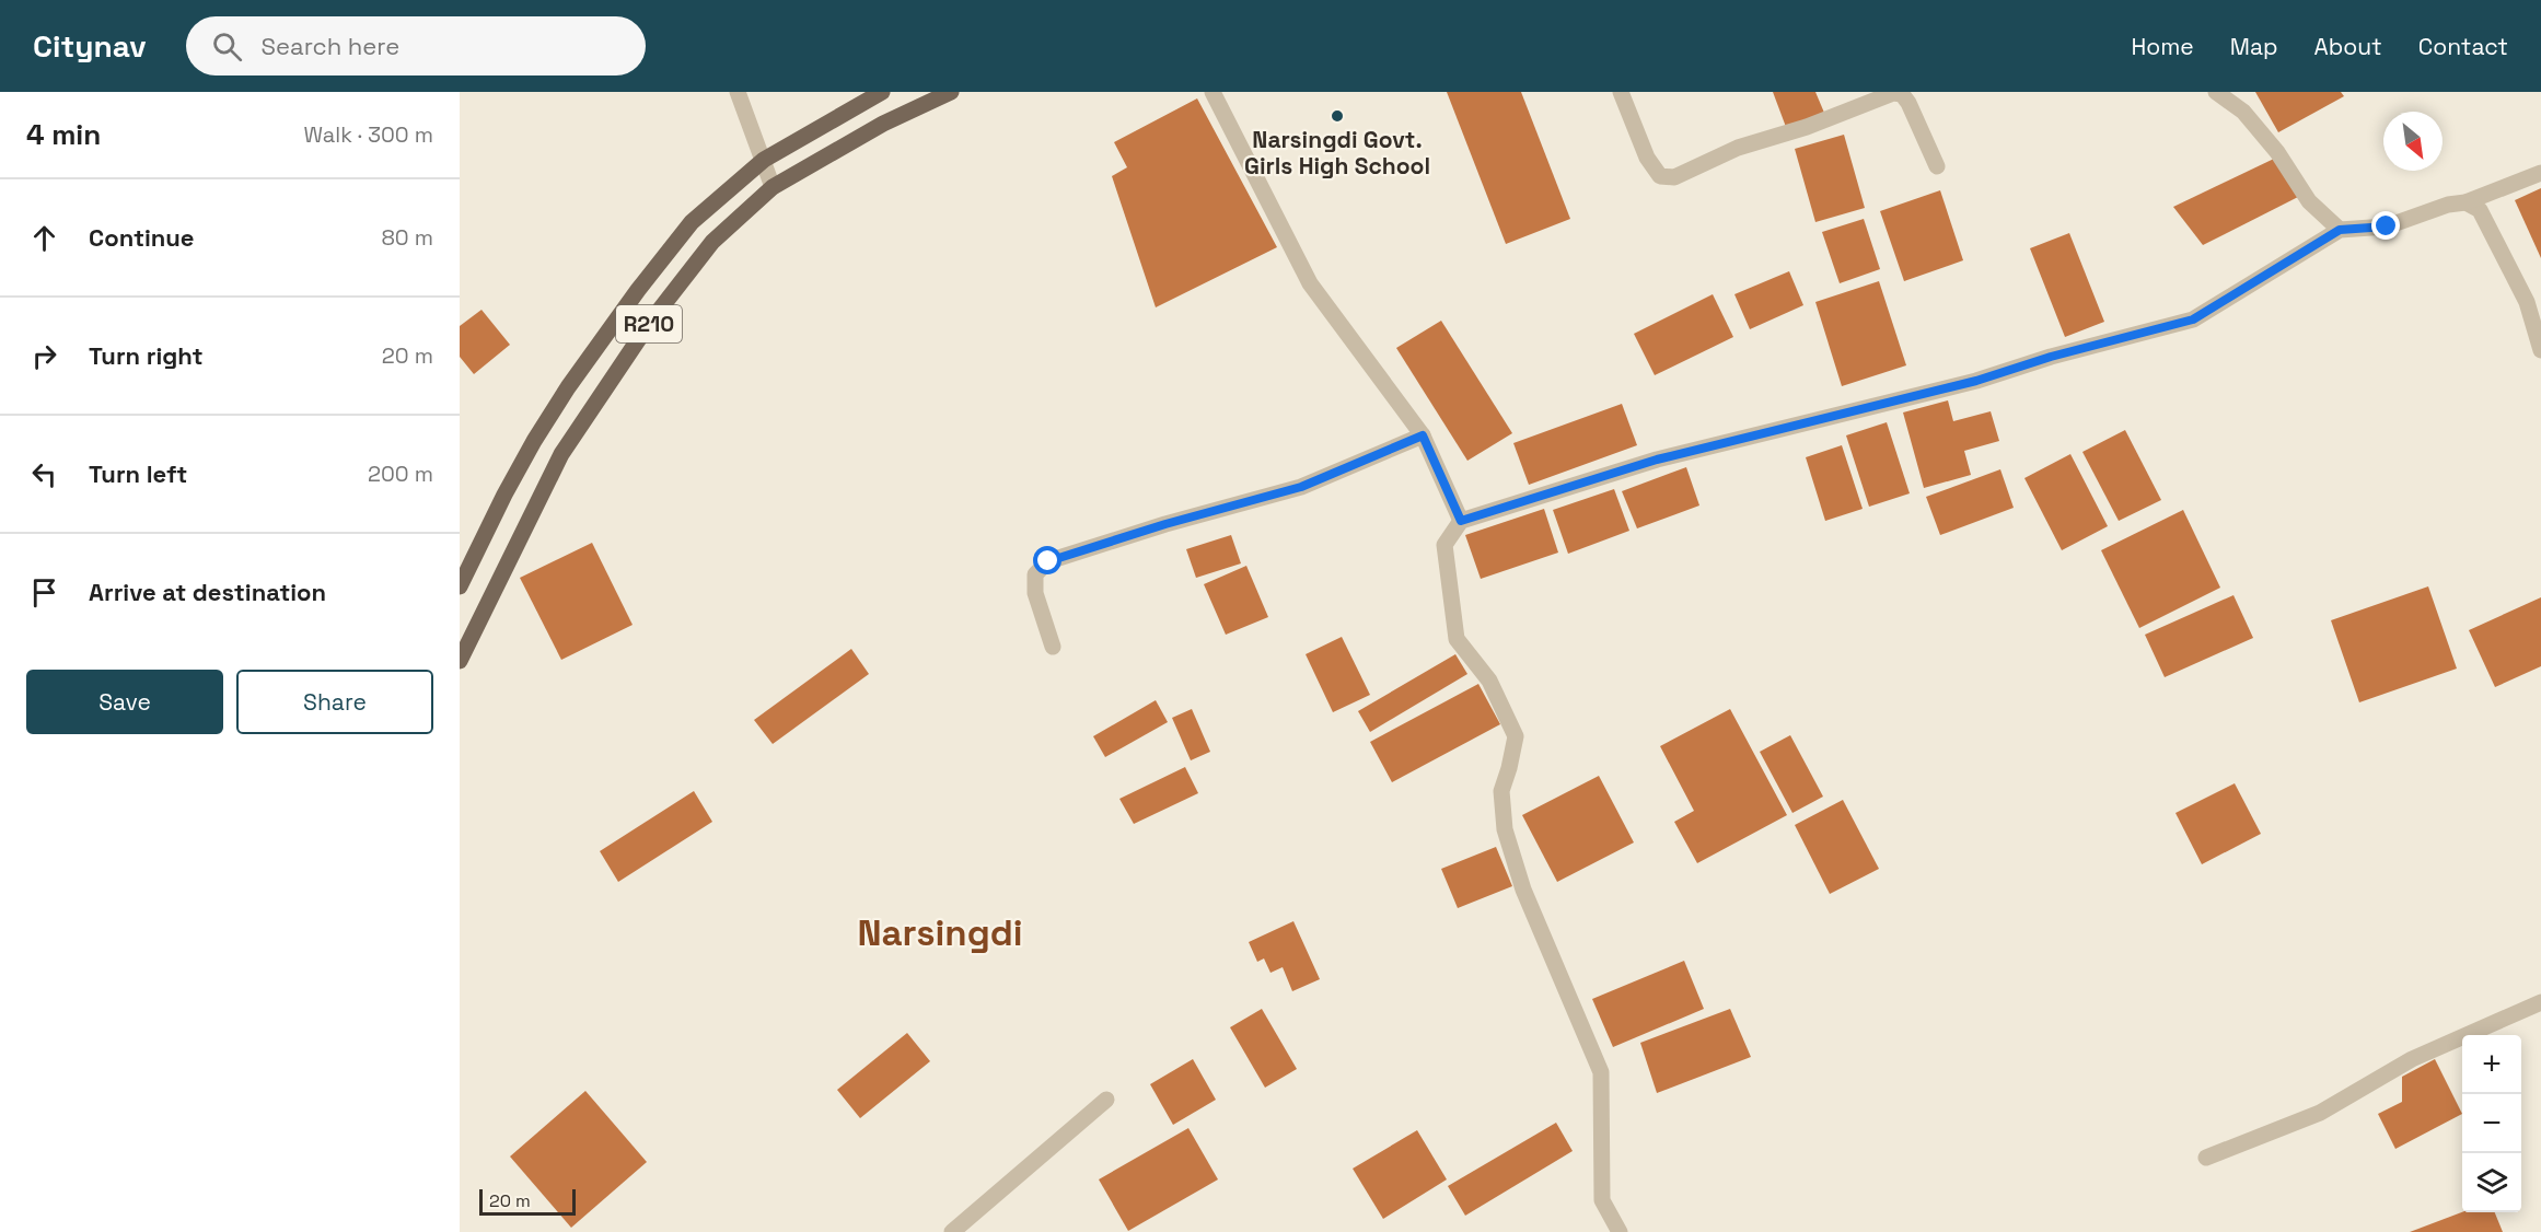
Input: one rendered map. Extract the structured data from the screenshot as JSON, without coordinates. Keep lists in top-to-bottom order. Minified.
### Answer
{"streets":{"main road":["R210"]},"districts":["Narsingdi"],"places":["Narsingdi Govt. Girls High School"],"scale_bar":"20 m","north":"bottom right","page":{"header":"Citynav","search":"Search here","nav":["Home","Map","About","Contact"],"heading":["4 min","Walk · 300 m"],"list":[["Continue","80 m"],["Turn right","20 m"],["Turn left","200 m"],"Arrive at destination"],"buttons":["Save","Share"],"map_buttons":["+","−"],"scale":"20 m"}}
